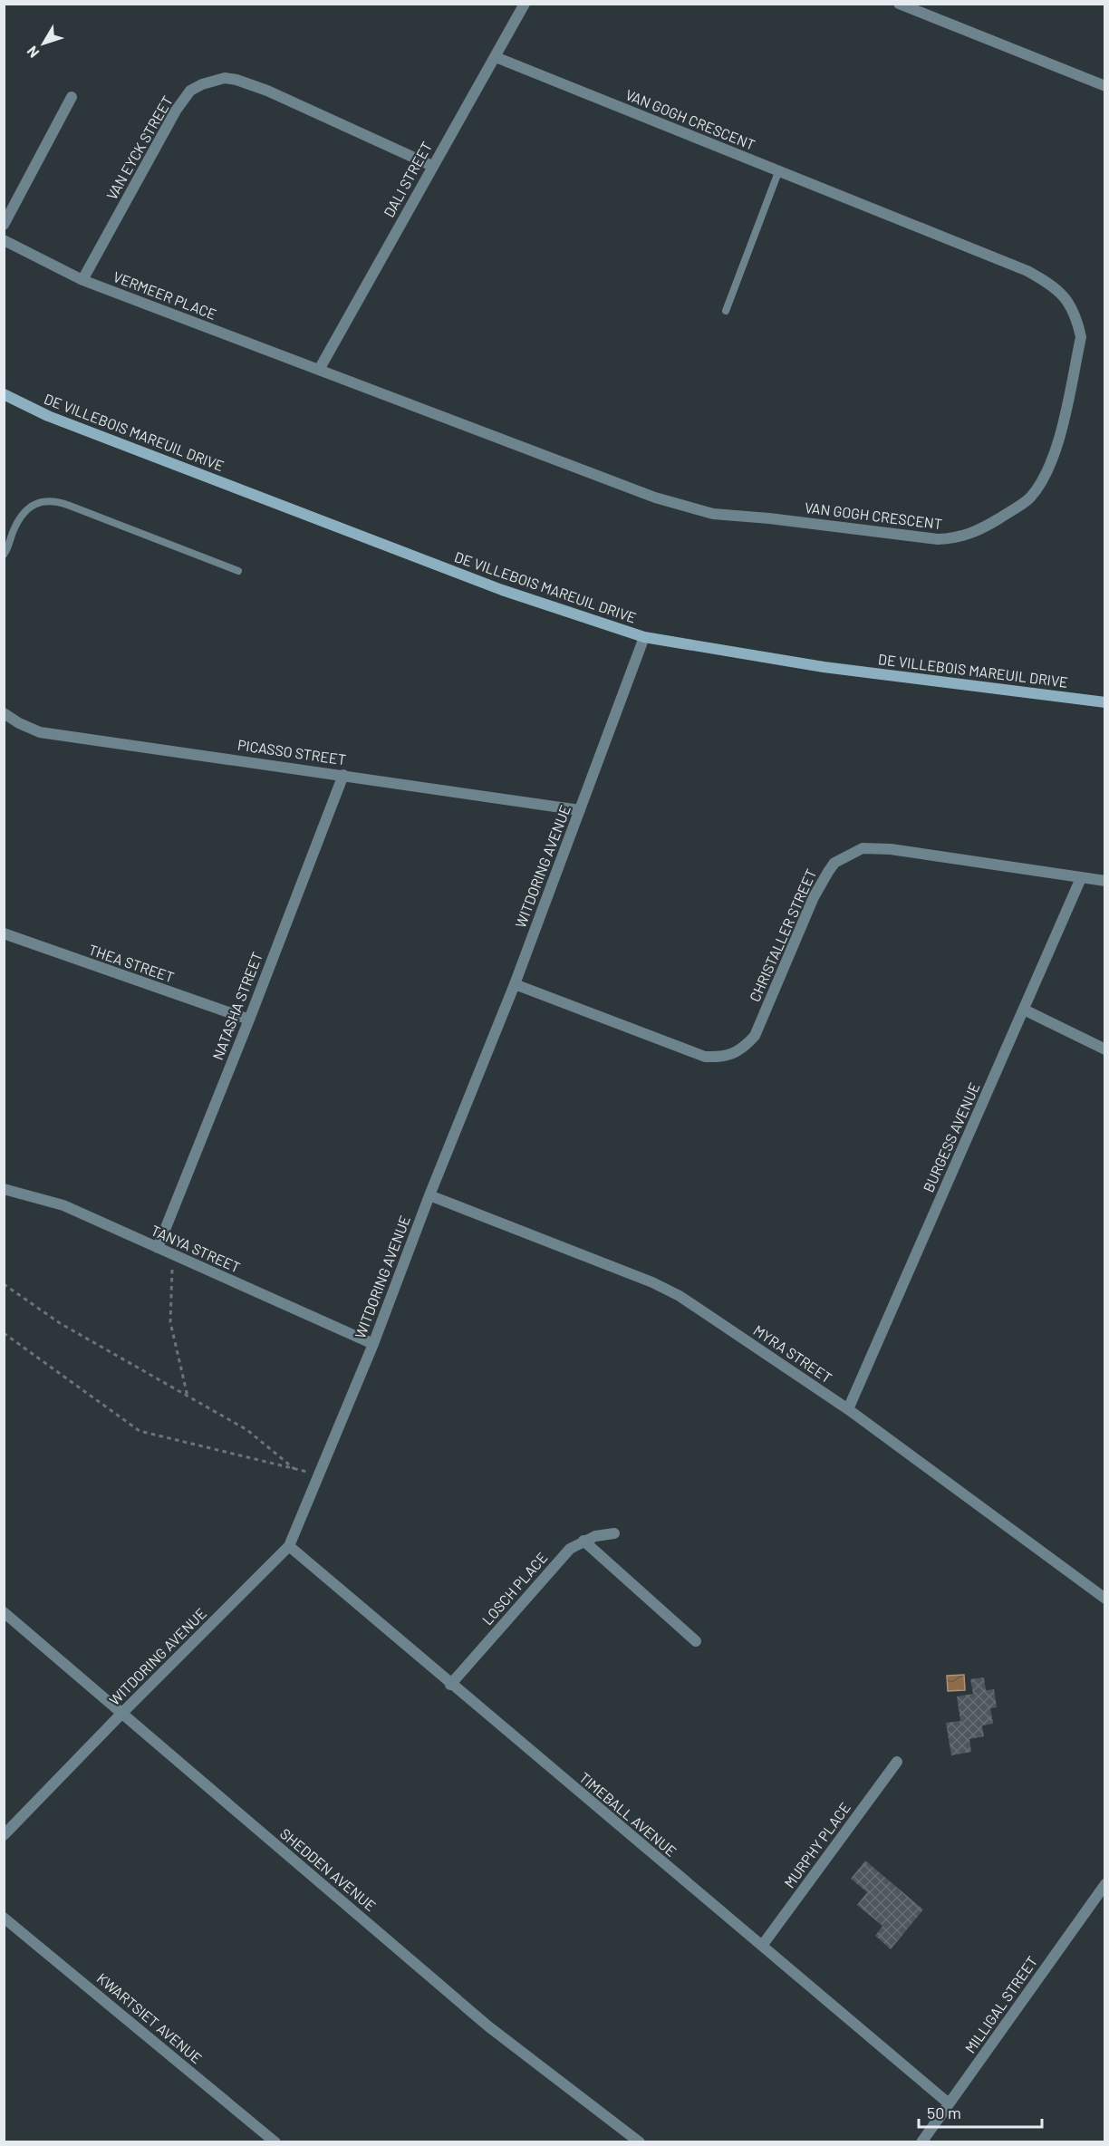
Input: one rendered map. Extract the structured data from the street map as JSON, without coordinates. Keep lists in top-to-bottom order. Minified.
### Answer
{"streets":{"main road":["DE VILLEBOIS MAREUIL DRIVE"],"street":["VAN GOGH CRESCENT","VAN EYCK STREET","DALI STREET","VERMEER PLACE","PICASSO STREET","WITDORING AVENUE","CHRISTALLER STREET","THEA STREET","NATASHA STREET","BURGESS AVENUE","TANYA STREET","MYRA STREET","LOSCH PLACE","TIMEBALL AVENUE","MURPHY PLACE","SHEDDEN AVENUE","MILLIGAL STREET","KWARTSIET AVENUE"]},"crossings":[["VAN GOGH CRESCENT","DALI STREET"],["VAN GOGH CRESCENT","VERMEER PLACE"],["VAN EYCK STREET","DALI STREET"],["VAN EYCK STREET","VERMEER PLACE"],["DALI STREET","VERMEER PLACE"],["DE VILLEBOIS MAREUIL DRIVE","WITDORING AVENUE"],["PICASSO STREET","WITDORING AVENUE"],["PICASSO STREET","NATASHA STREET"],["WITDORING AVENUE","CHRISTALLER STREET"],["WITDORING AVENUE","TANYA STREET"],["WITDORING AVENUE","MYRA STREET"],["WITDORING AVENUE","TIMEBALL AVENUE"],["WITDORING AVENUE","SHEDDEN AVENUE"],["CHRISTALLER STREET","BURGESS AVENUE"],["THEA STREET","NATASHA STREET"],["NATASHA STREET","TANYA STREET"],["BURGESS AVENUE","MYRA STREET"],["LOSCH PLACE","TIMEBALL AVENUE"],["TIMEBALL AVENUE","MURPHY PLACE"],["TIMEBALL AVENUE","MILLIGAL STREET"]],"scale_bar":"50 m","north":"bottom left"}
